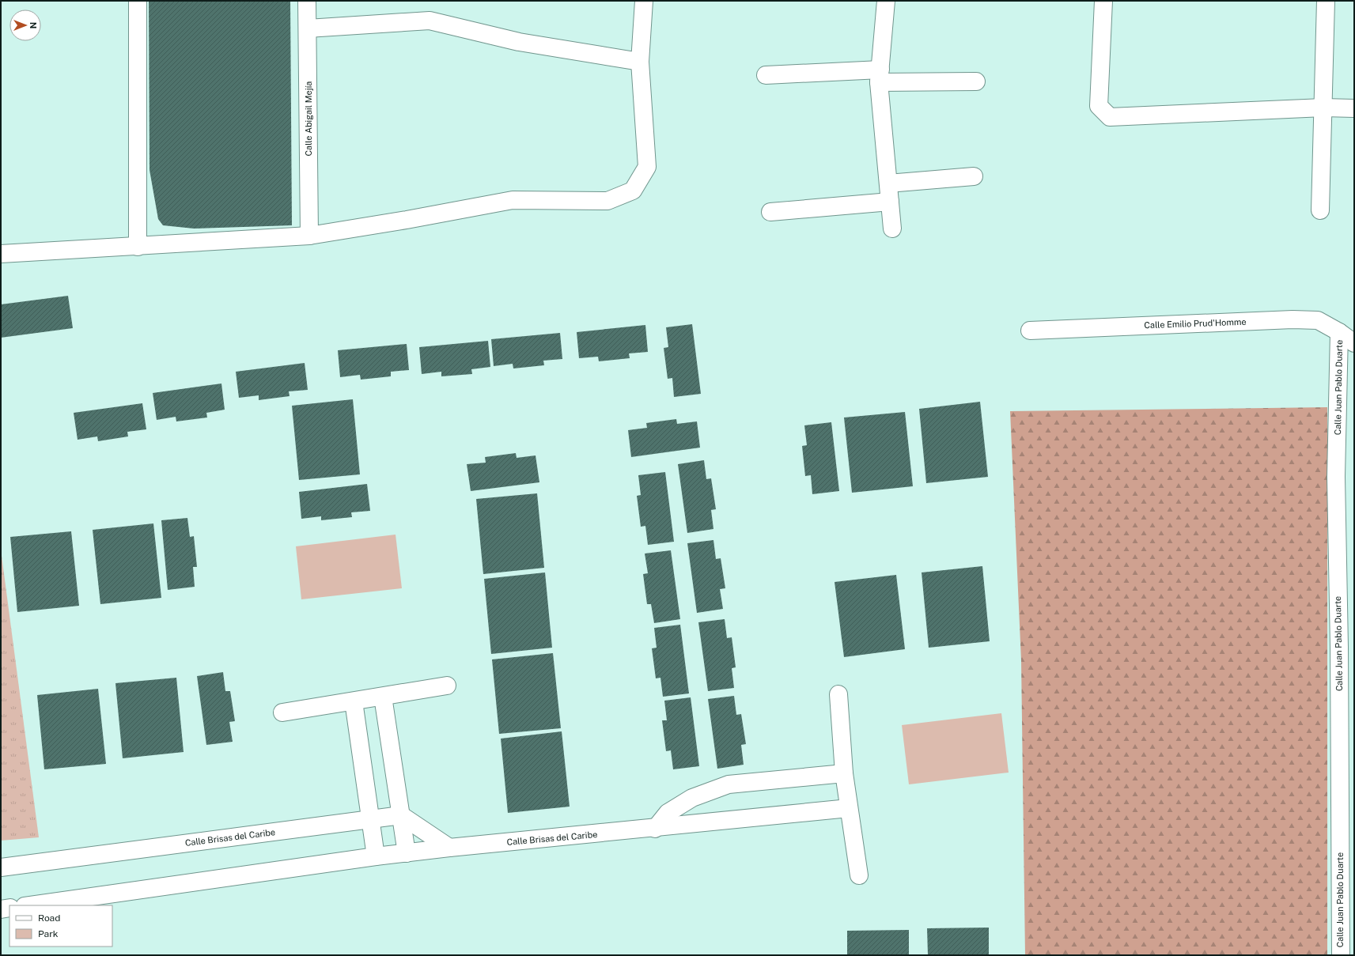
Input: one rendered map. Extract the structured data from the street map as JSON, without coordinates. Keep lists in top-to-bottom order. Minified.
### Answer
{"streets":{"street":["Calle Abigail Mejía","Calle Emilio Prud'Homme","Calle Juan Pablo Duarte","Calle Brisas del Caribe"]},"crossings":[["Calle Emilio Prud'Homme","Calle Juan Pablo Duarte"]],"legend":["Road","Park"],"north":"right"}
